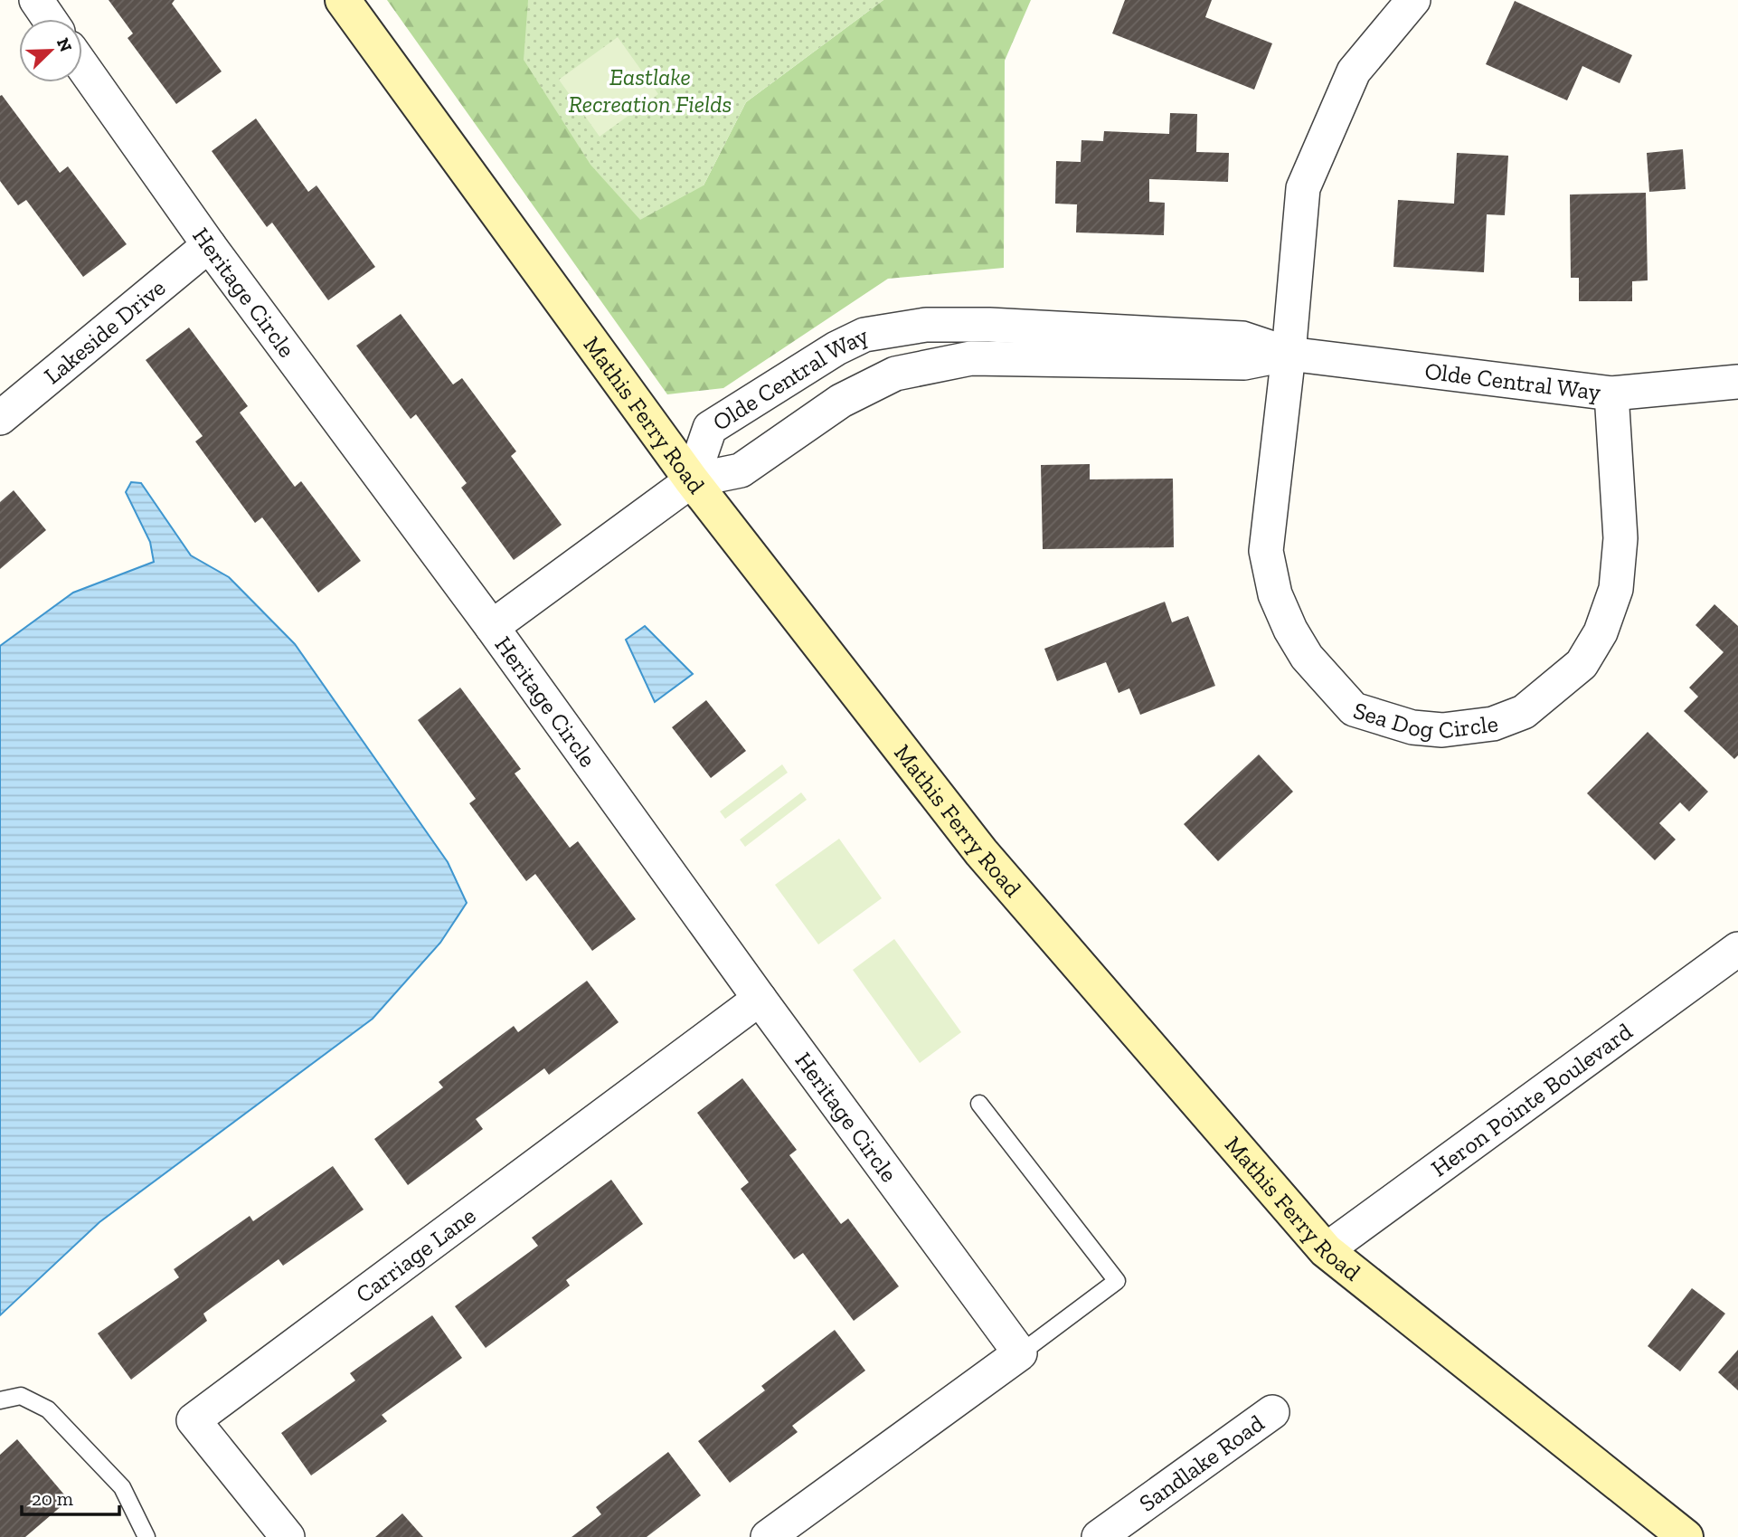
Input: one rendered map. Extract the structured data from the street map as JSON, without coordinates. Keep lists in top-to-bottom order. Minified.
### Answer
{"streets":{"main road":["Mathis Ferry Road"],"street":["Heritage Circle","Lakeside Drive","Olde Central Way","Sea Dog Circle","Heron Pointe Boulevard","Carriage Lane","Sandlake Road"]},"crossings":[["Heritage Circle","Lakeside Drive"],["Heritage Circle","Olde Central Way"],["Heritage Circle","Mathis Ferry Road"],["Heritage Circle","Carriage Lane"],["Olde Central Way","Mathis Ferry Road"],["Olde Central Way","Sea Dog Circle"],["Mathis Ferry Road","Heron Pointe Boulevard"]],"parks":["Eastlake Recreation Fields"],"scale_bar":"20 m","north":"top right"}
